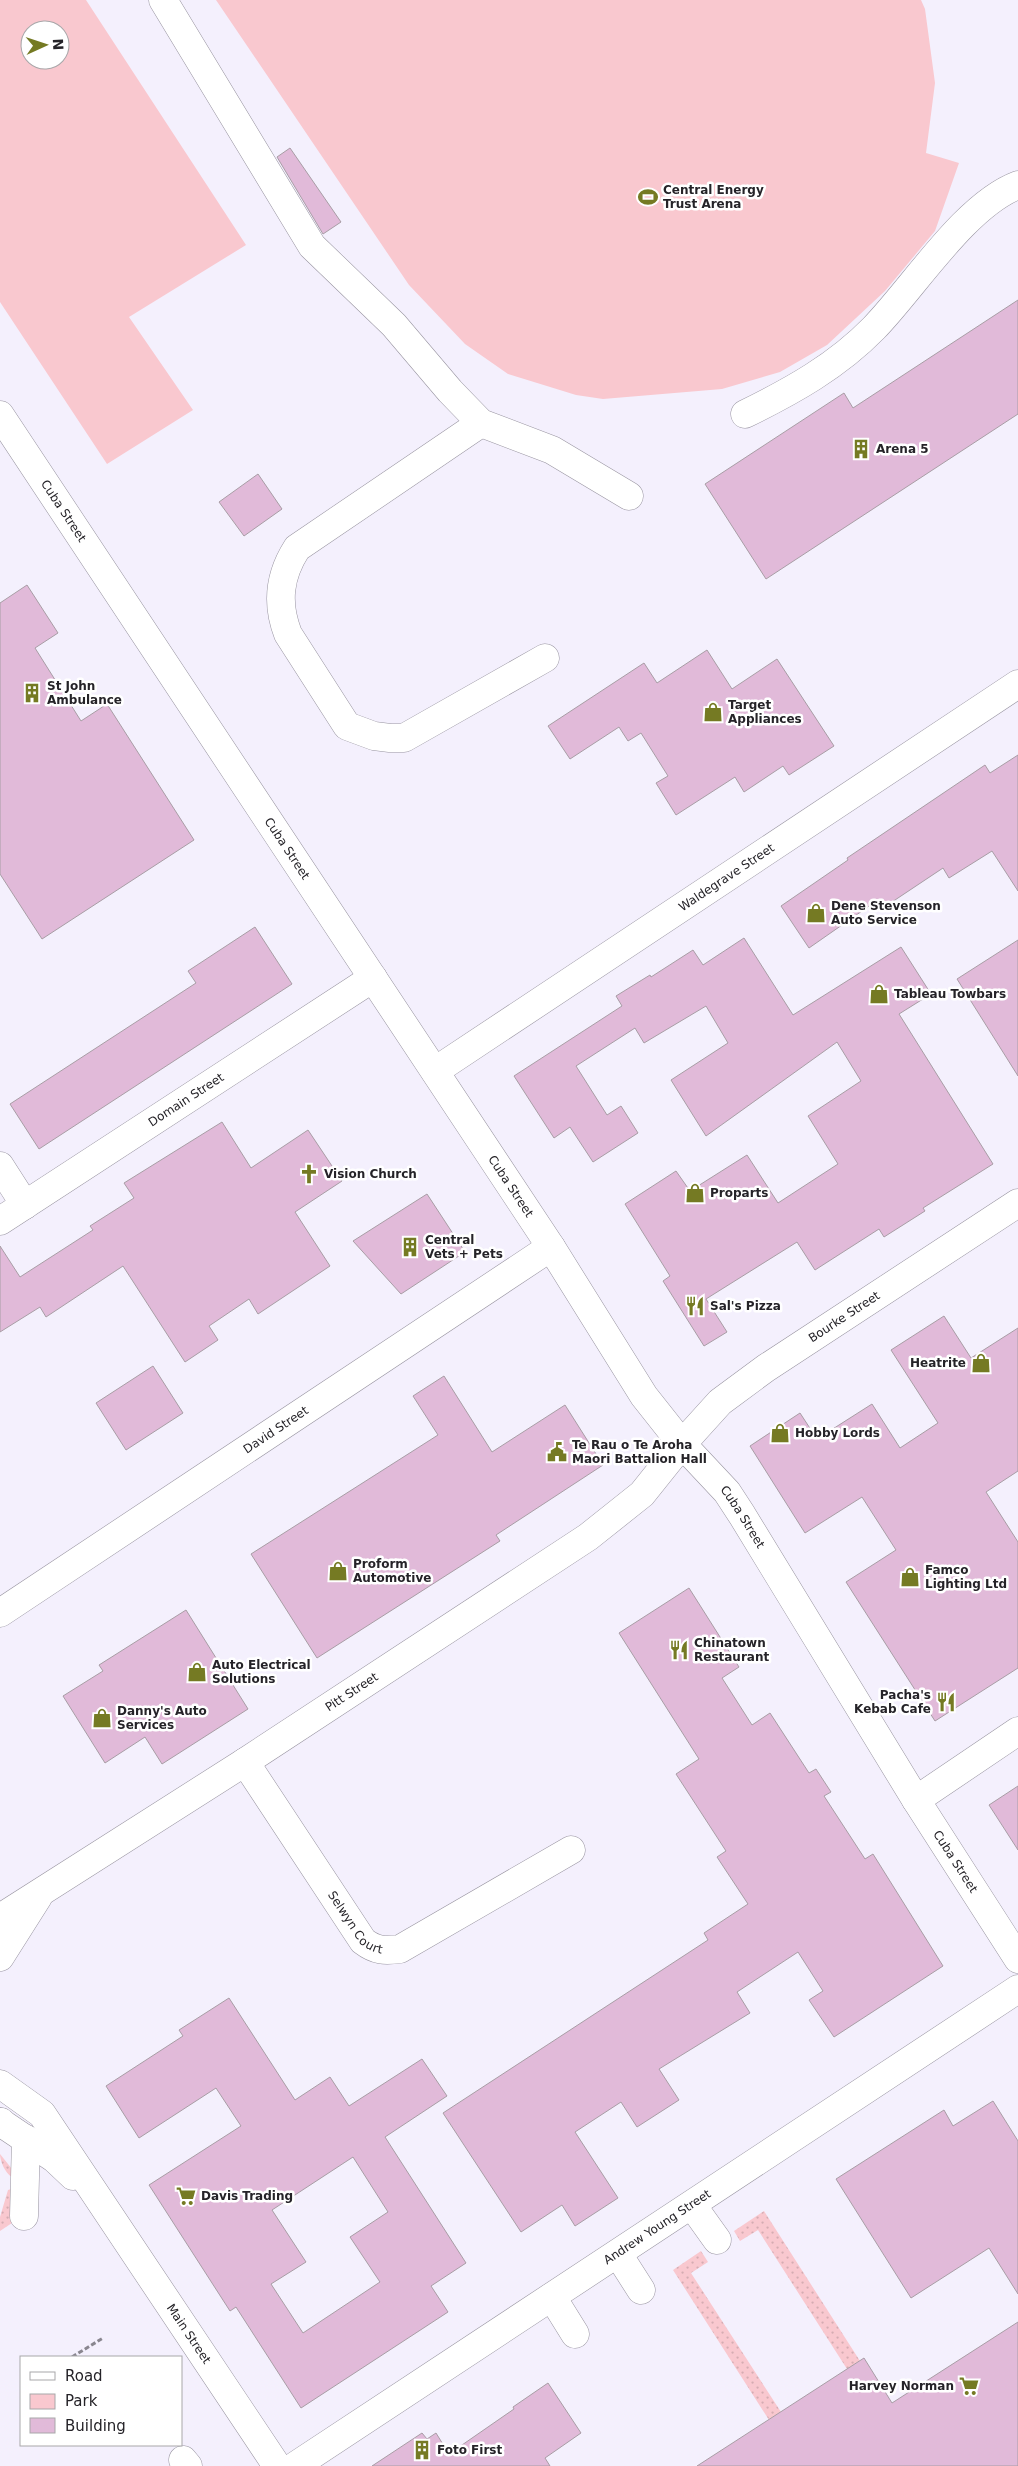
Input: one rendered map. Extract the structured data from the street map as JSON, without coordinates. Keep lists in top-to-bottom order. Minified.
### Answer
{"streets":{"street":["Cuba Street","Waldegrave Street","Domain Street","Bourke Street","David Street","Pitt Street","Selwyn Court","Andrew Young Street","Main Street"]},"crossings":[["Cuba Street","Waldegrave Street"],["Cuba Street","Domain Street"],["Cuba Street","Bourke Street"],["Cuba Street","David Street"],["Cuba Street","Pitt Street"],["Bourke Street","Pitt Street"],["Pitt Street","Selwyn Court"],["Andrew Young Street","Main Street"]],"places":{"sports":["Central Energy Trust Arena"],"building":["Arena 5","St John Ambulance","Central Vets + Pets","Foto First"],"shop":["Target Appliances","Dene Stevenson Auto Service","Tableau Towbars","Proparts","Heatrite","Hobby Lords","Proform Automotive","Famco Lighting Ltd","Auto Electrical Solutions","Danny's Auto Services"],"church":["Vision Church"],"restaurant":["Sal's Pizza","Chinatown Restaurant","Pacha's Kebab Cafe"],"public building":["Te Rau o Te Aroha Maori Battalion Hall"],"supermarket":["Davis Trading","Harvey Norman"]},"legend":["Road","Park","Building"],"north":"right"}
